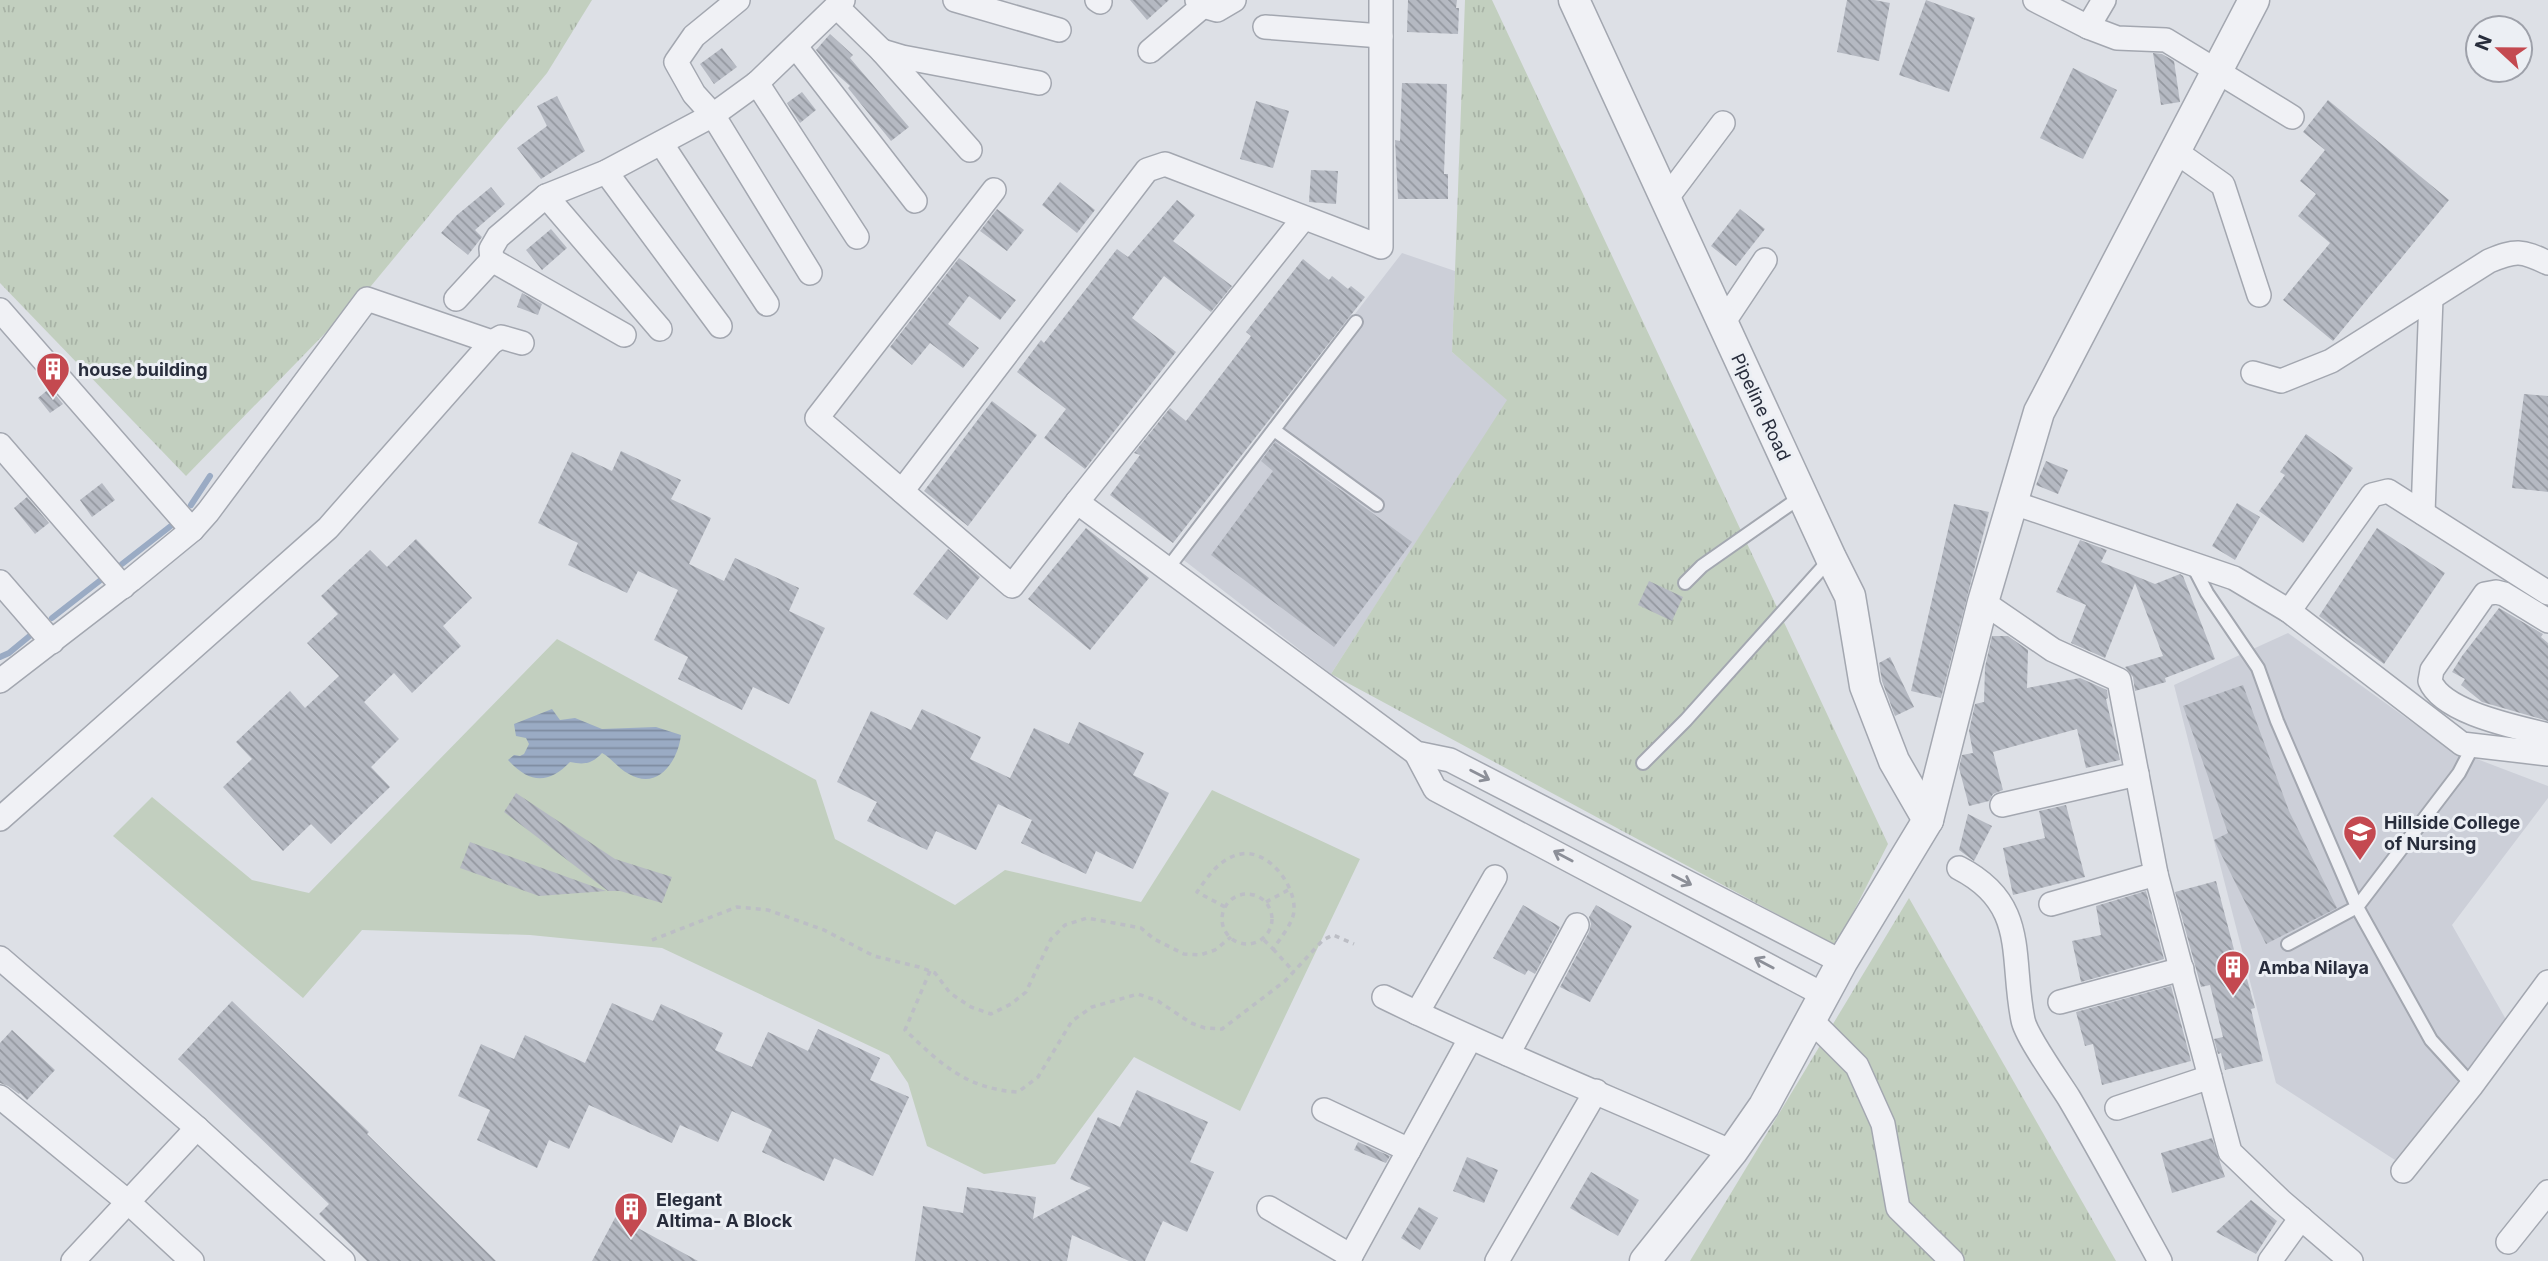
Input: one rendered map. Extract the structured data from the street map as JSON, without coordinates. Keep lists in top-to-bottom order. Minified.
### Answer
{"streets":{"street":["Pipeline Road"]},"places":{"building":["house building","Amba Nilaya","Elegant Altima- A Block"],"school or university":["Hillside College of Nursing"]},"north":"left"}
